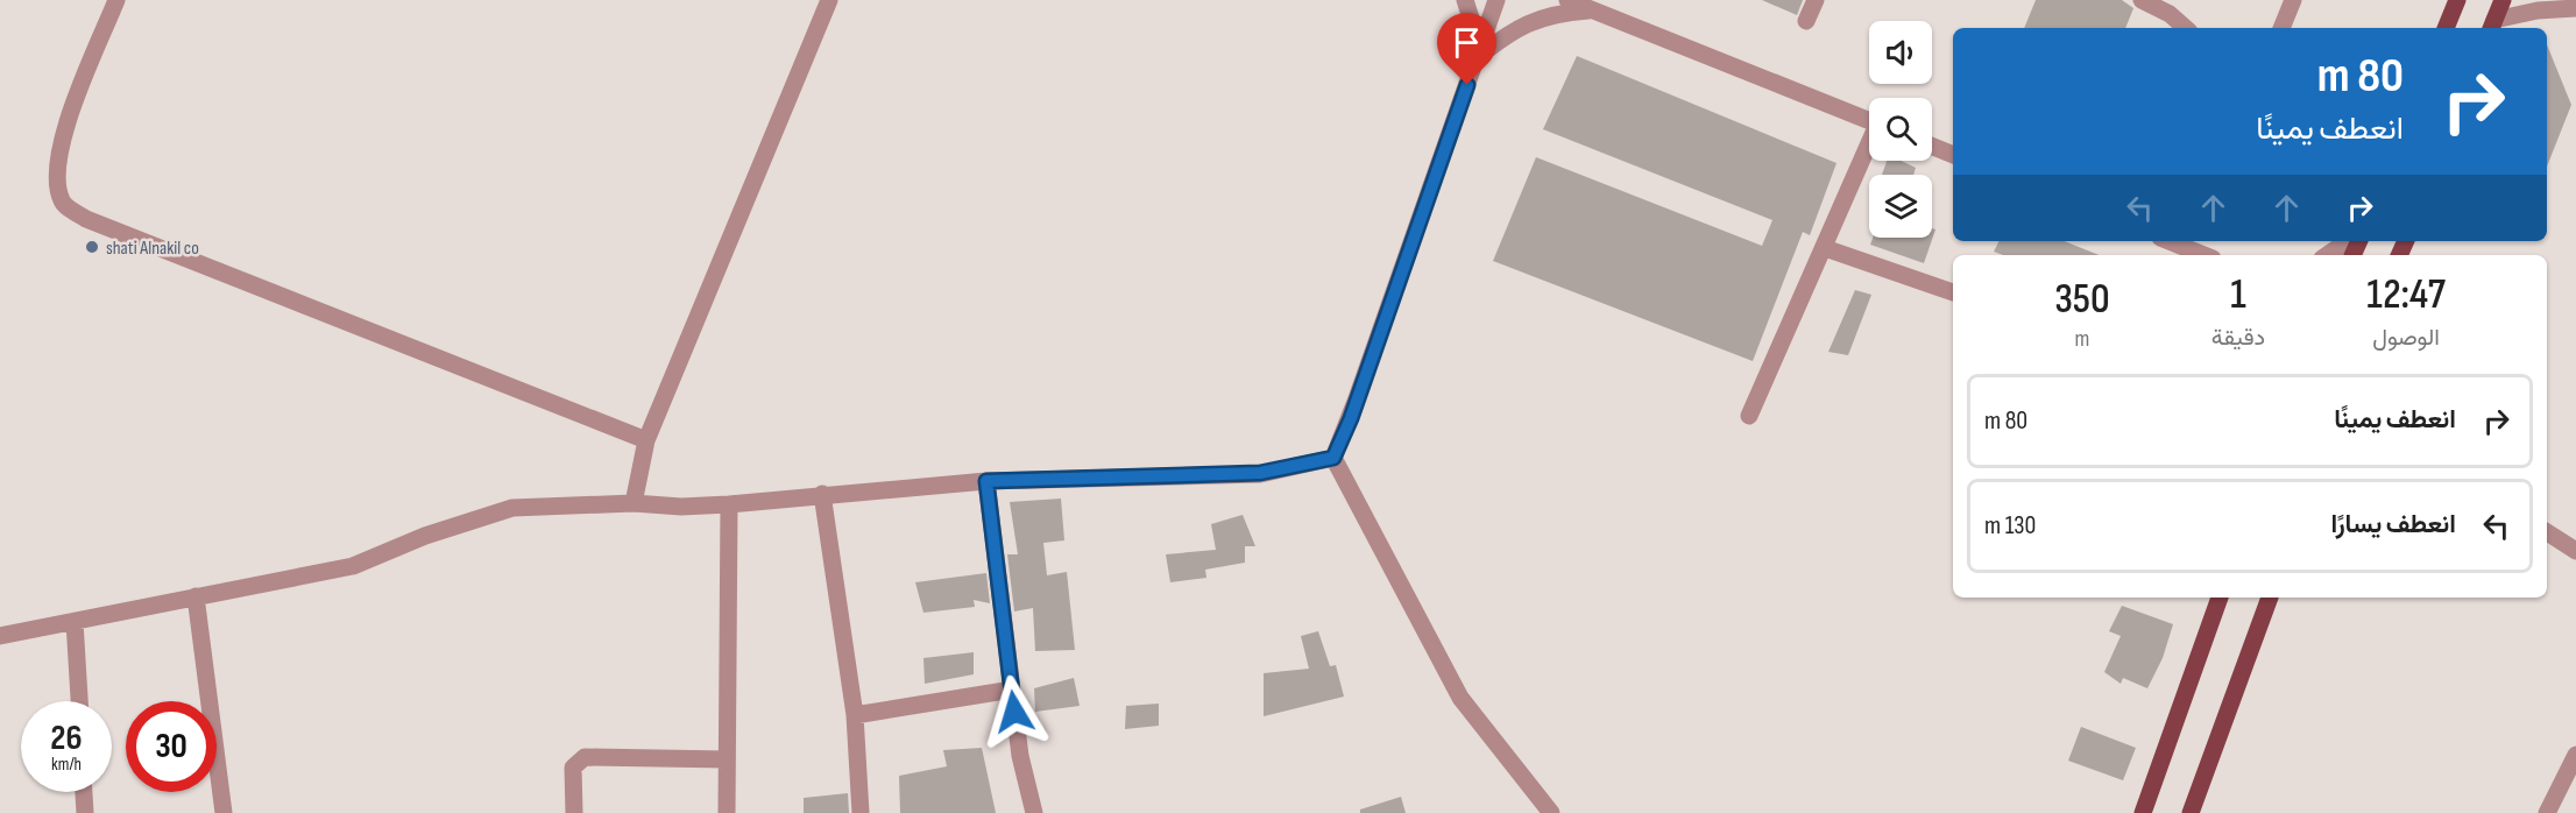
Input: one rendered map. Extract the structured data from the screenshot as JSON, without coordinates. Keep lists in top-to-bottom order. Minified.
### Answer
{"places":["shati Alnakil co"],"page":{"turn":["80 m","انعطف يمينًا"],"eta":["12:47","الوصول","1","دقيقة","350","m"],"list":[{"name":"انعطف يمينًا","value":"80 m"},{"name":"انعطف يسارًا","value":"130 m"}],"speed":"26 km/h","limit":"30"}}
